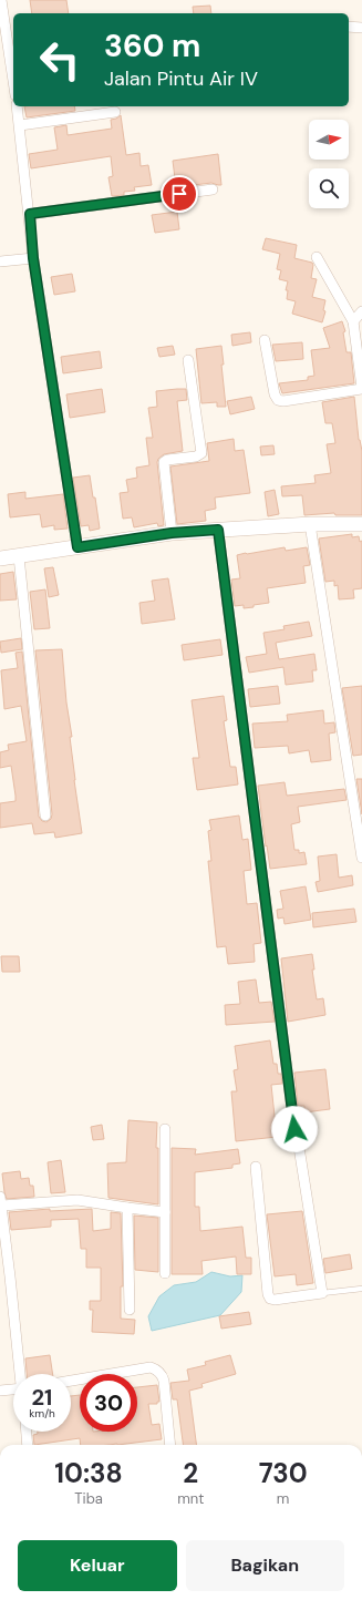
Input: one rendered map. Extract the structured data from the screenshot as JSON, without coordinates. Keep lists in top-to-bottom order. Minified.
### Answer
{"north":"right","page":{"turn":["360 m","Jalan Pintu Air IV"],"speed":"21 km/h","limit":"30","eta":["10:38","Tiba","2","mnt","730","m"],"buttons":["Keluar","Bagikan"]}}
